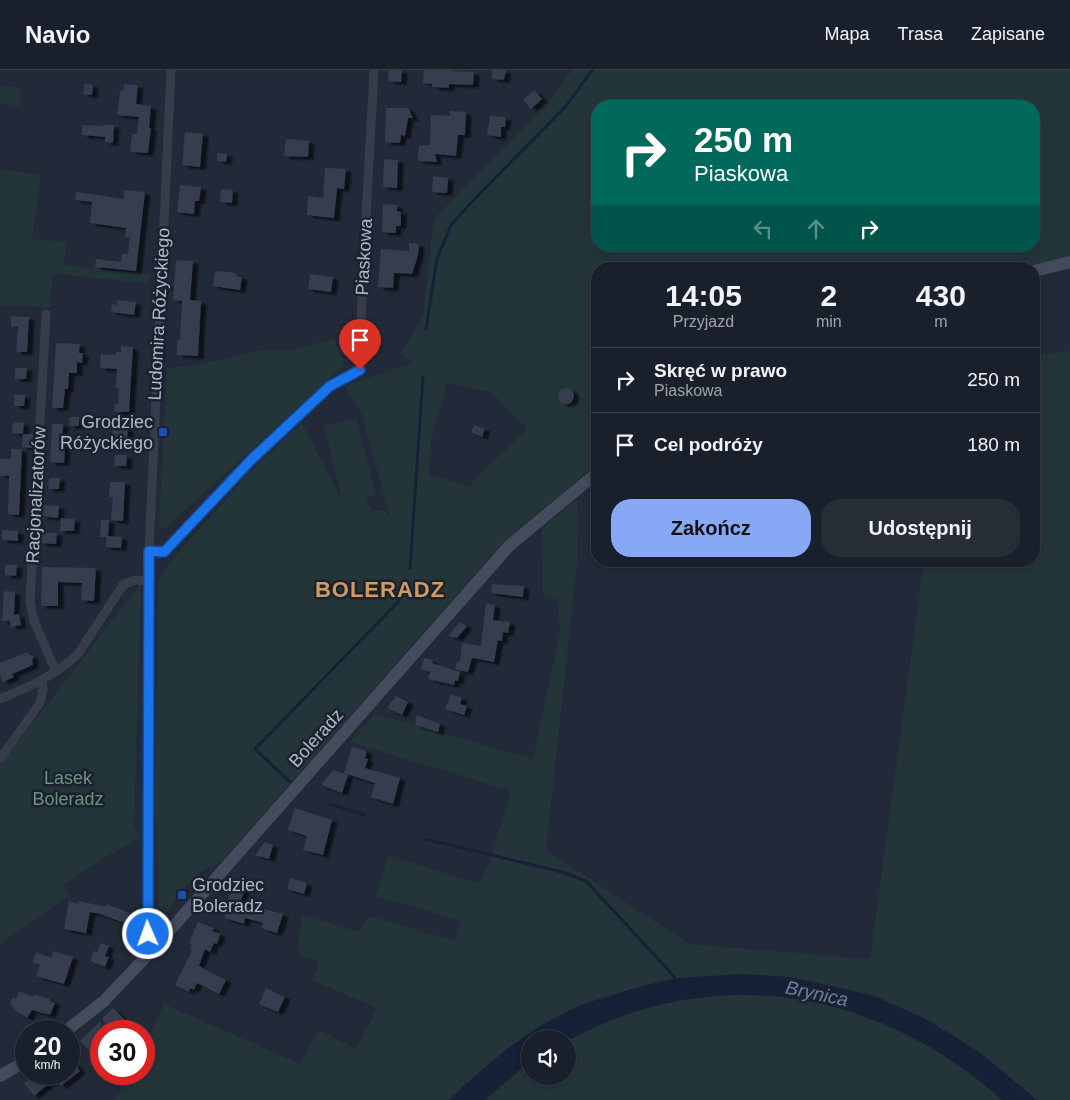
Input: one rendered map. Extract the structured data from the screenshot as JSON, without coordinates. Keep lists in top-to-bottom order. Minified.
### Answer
{"streets":{"street":["Piaskowa","Ludomira Różyckiego","Racjonalizatorów","Boleradz"]},"crossings":[["Piaskowa","Ludomira Różyckiego"],["Ludomira Różyckiego","Boleradz"]],"districts":["BOLERADZ"],"water":["Brynica"],"parks":["Lasek Boleradz"],"places":{"transit":["Grodziec Różyckiego","Grodziec Boleradz"]},"page":{"header":"Navio","nav":["Mapa","Trasa","Zapisane"],"turn":["250 m","Piaskowa"],"eta":["14:05","Przyjazd","2","min","430","m"],"list":[{"name":"Skręć w prawo","note":"Piaskowa","value":"250 m"},{"name":"Cel podróży","value":"180 m"}],"buttons":["Zakończ","Udostępnij"],"speed":"20 km/h","limit":"30"}}
